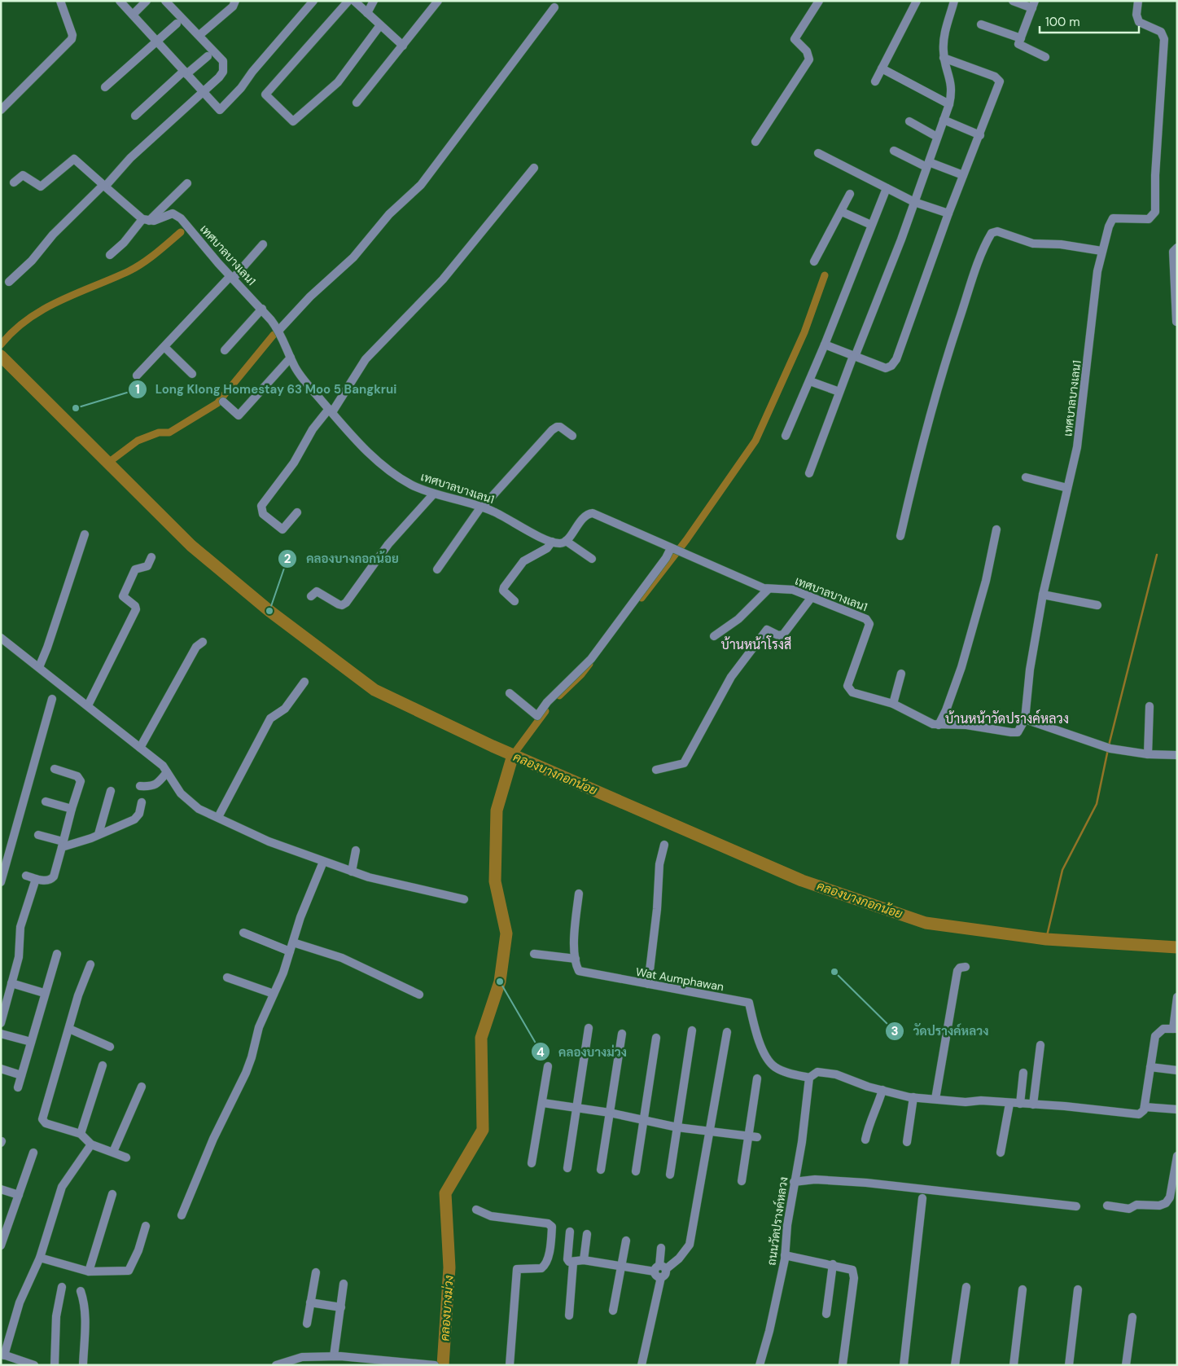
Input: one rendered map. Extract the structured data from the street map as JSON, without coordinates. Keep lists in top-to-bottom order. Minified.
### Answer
{"streets":{"street":["เทศบาลบางเลน1","Wat Aumphawan","ถนนวัดปรางค์หลวง"]},"crossings":[["Wat Aumphawan","ถนนวัดปรางค์หลวง"]],"districts":["บ้านหน้าโรงสี","บ้านหน้าวัดปรางค์หลวง"],"water":["คลองบางกอกน้อย","คลองบางม่วง"],"places":["Long Klong Homestay 63 Moo 5 Bangkrui","คลองบางกอกน้อย","วัดปรางค์หลวง","คลองบางม่วง"],"scale_bar":"100 m"}
